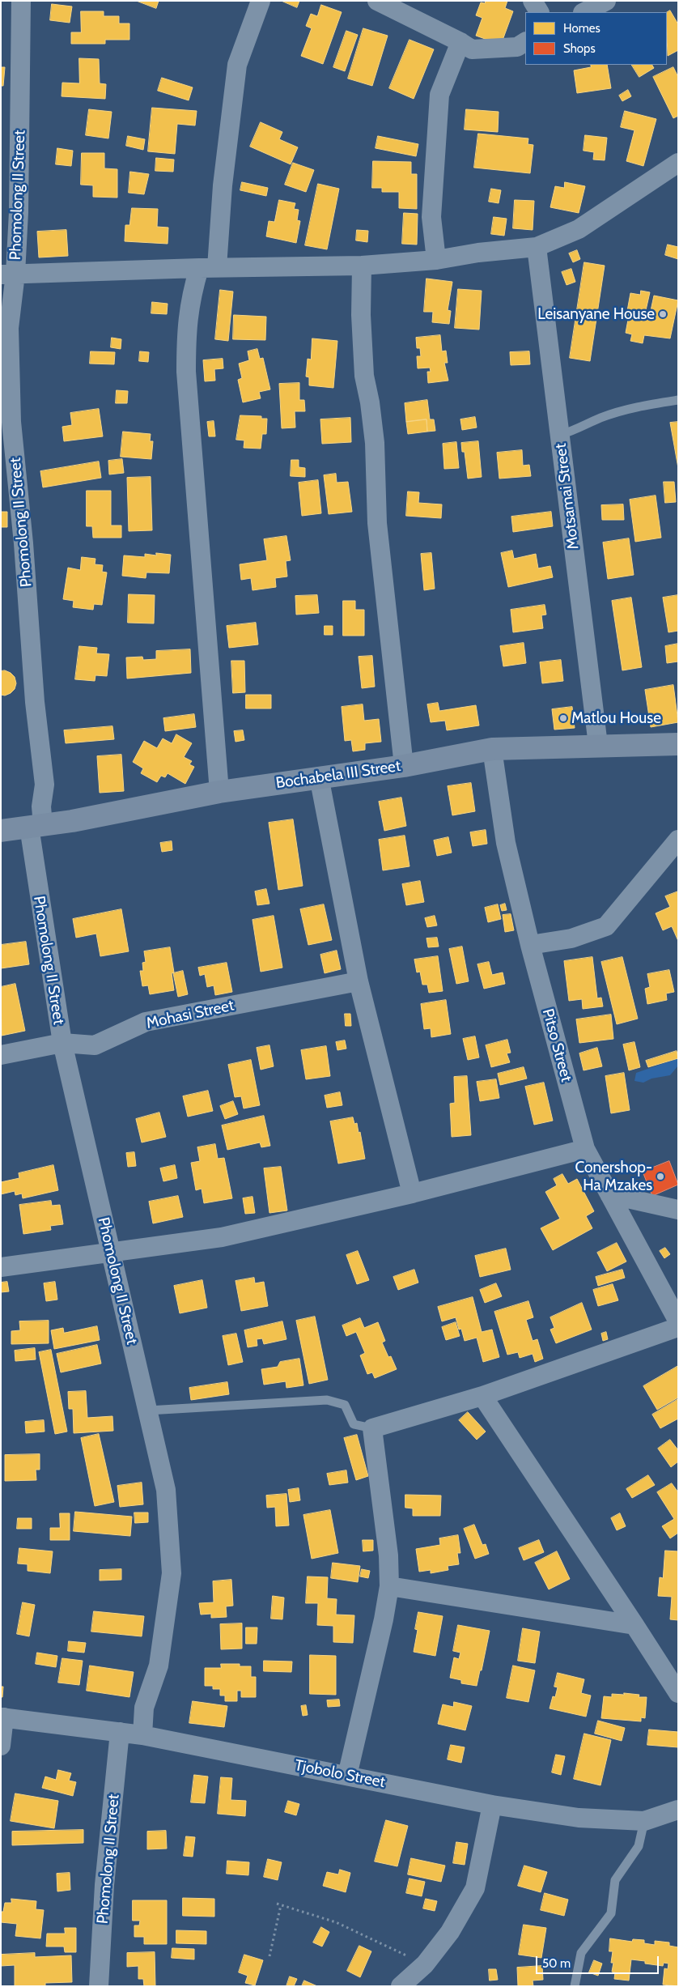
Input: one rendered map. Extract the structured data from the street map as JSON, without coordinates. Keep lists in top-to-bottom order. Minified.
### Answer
{"streets":{"street":["Phomolong II Street","Motsamai Street","Bochabela III Street","Mohasi Street","Pitso Street","Tjobolo Street"]},"crossings":[["Phomolong II Street","Bochabela III Street"],["Phomolong II Street","Mohasi Street"],["Phomolong II Street","Tjobolo Street"],["Motsamai Street","Bochabela III Street"],["Bochabela III Street","Pitso Street"]],"places":["Leisanyane House","Matlou House","Conershop- Ha Mzakes"],"legend":["Homes","Shops"],"scale_bar":"50 m"}
